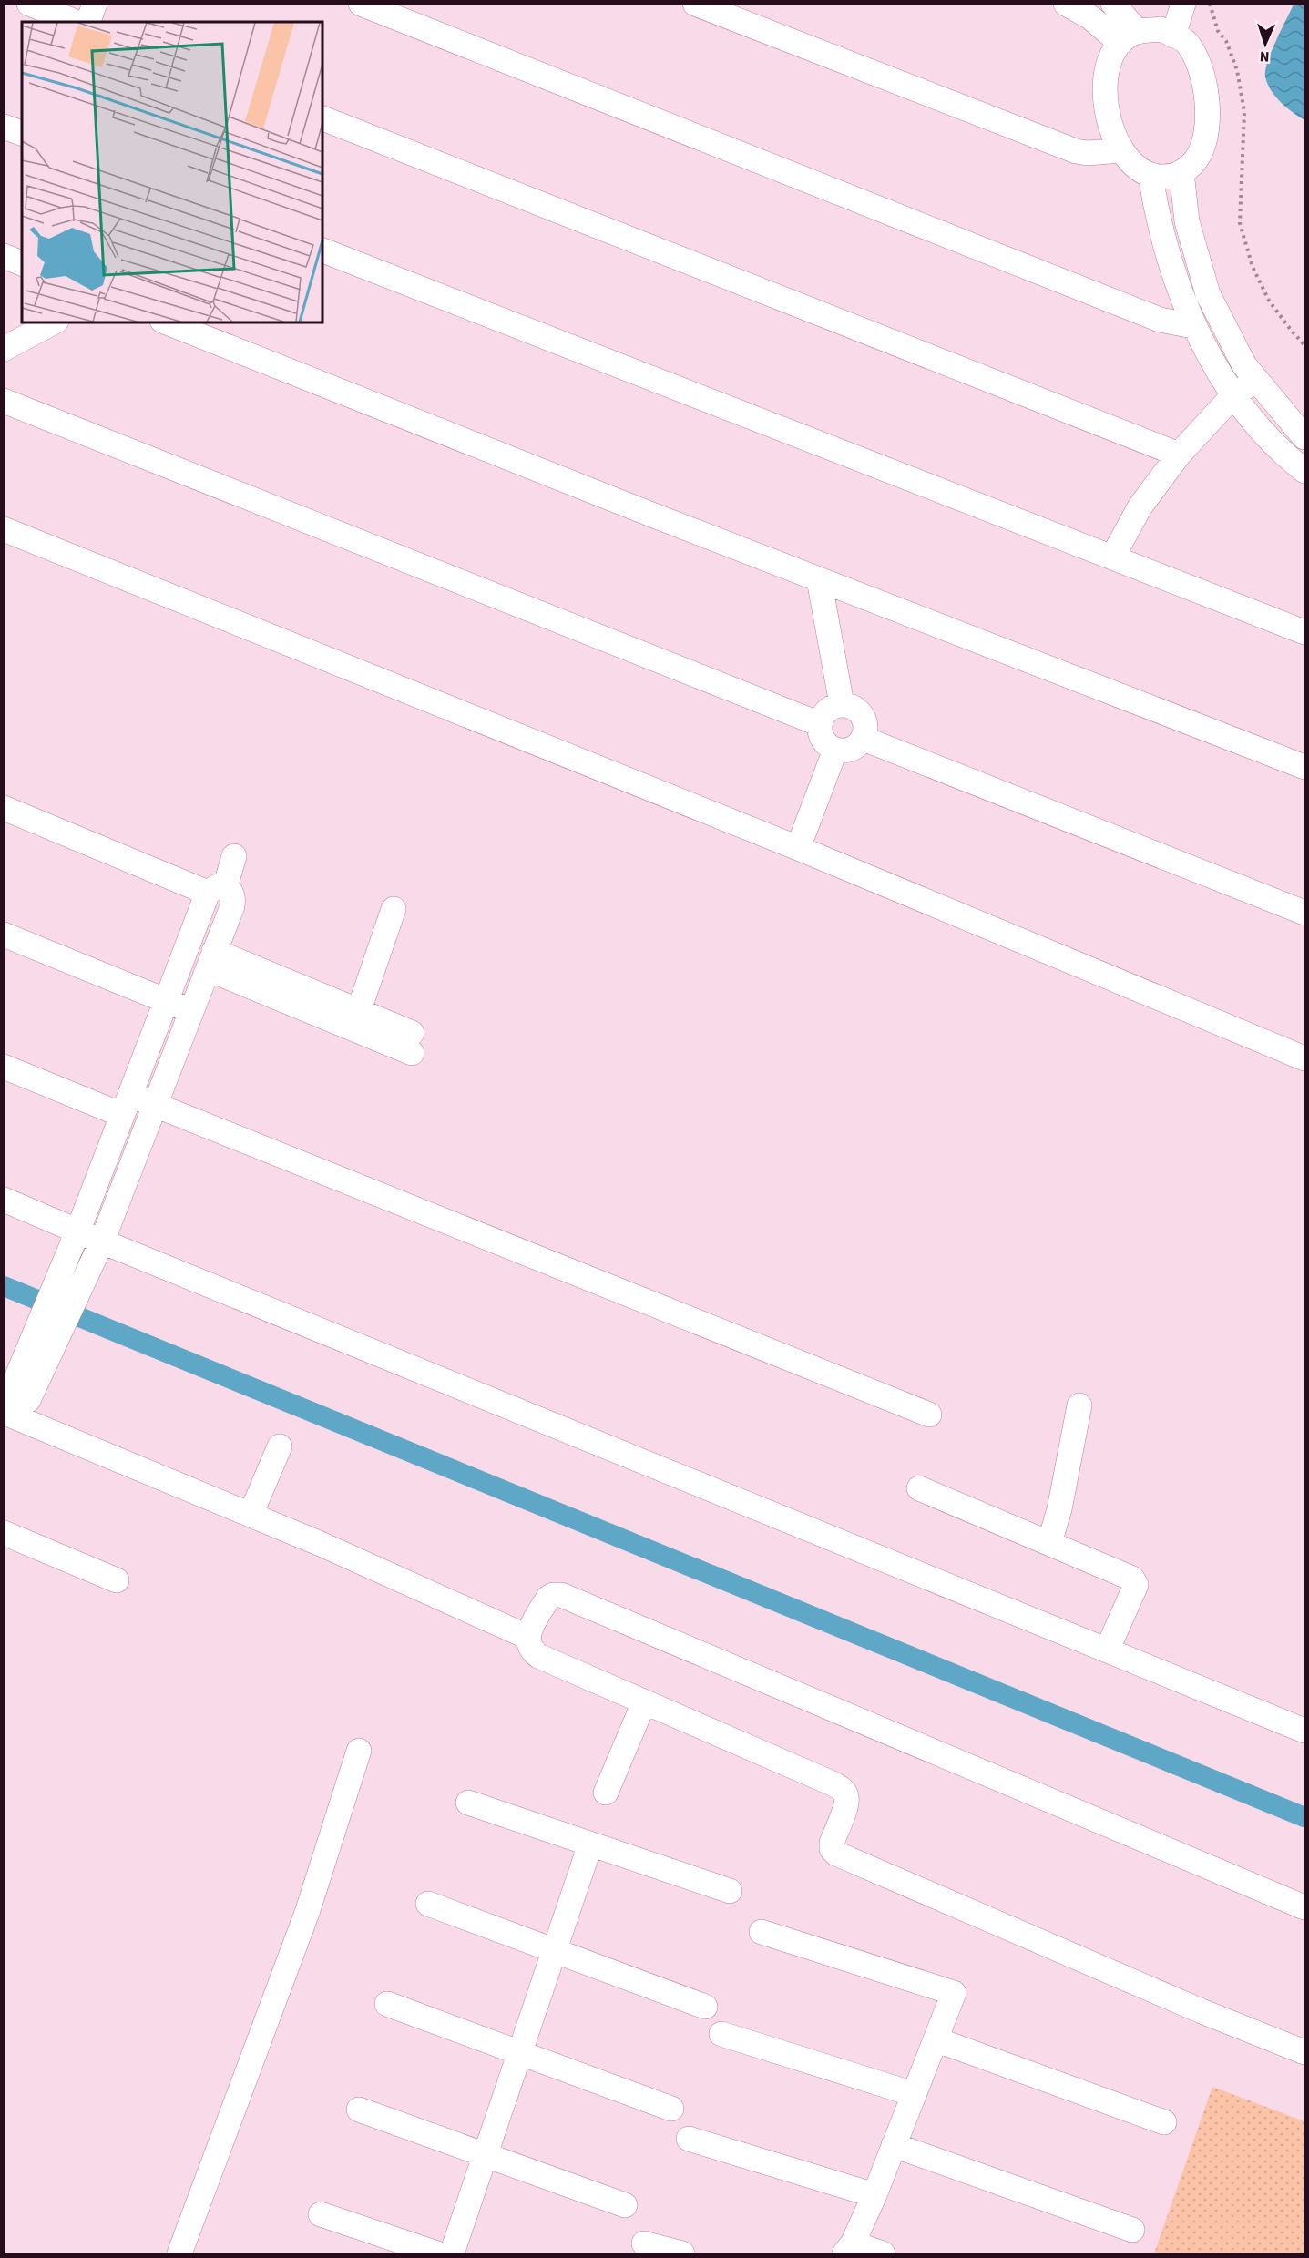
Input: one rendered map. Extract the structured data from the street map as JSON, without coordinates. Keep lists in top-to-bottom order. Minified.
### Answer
{"north":"bottom"}
